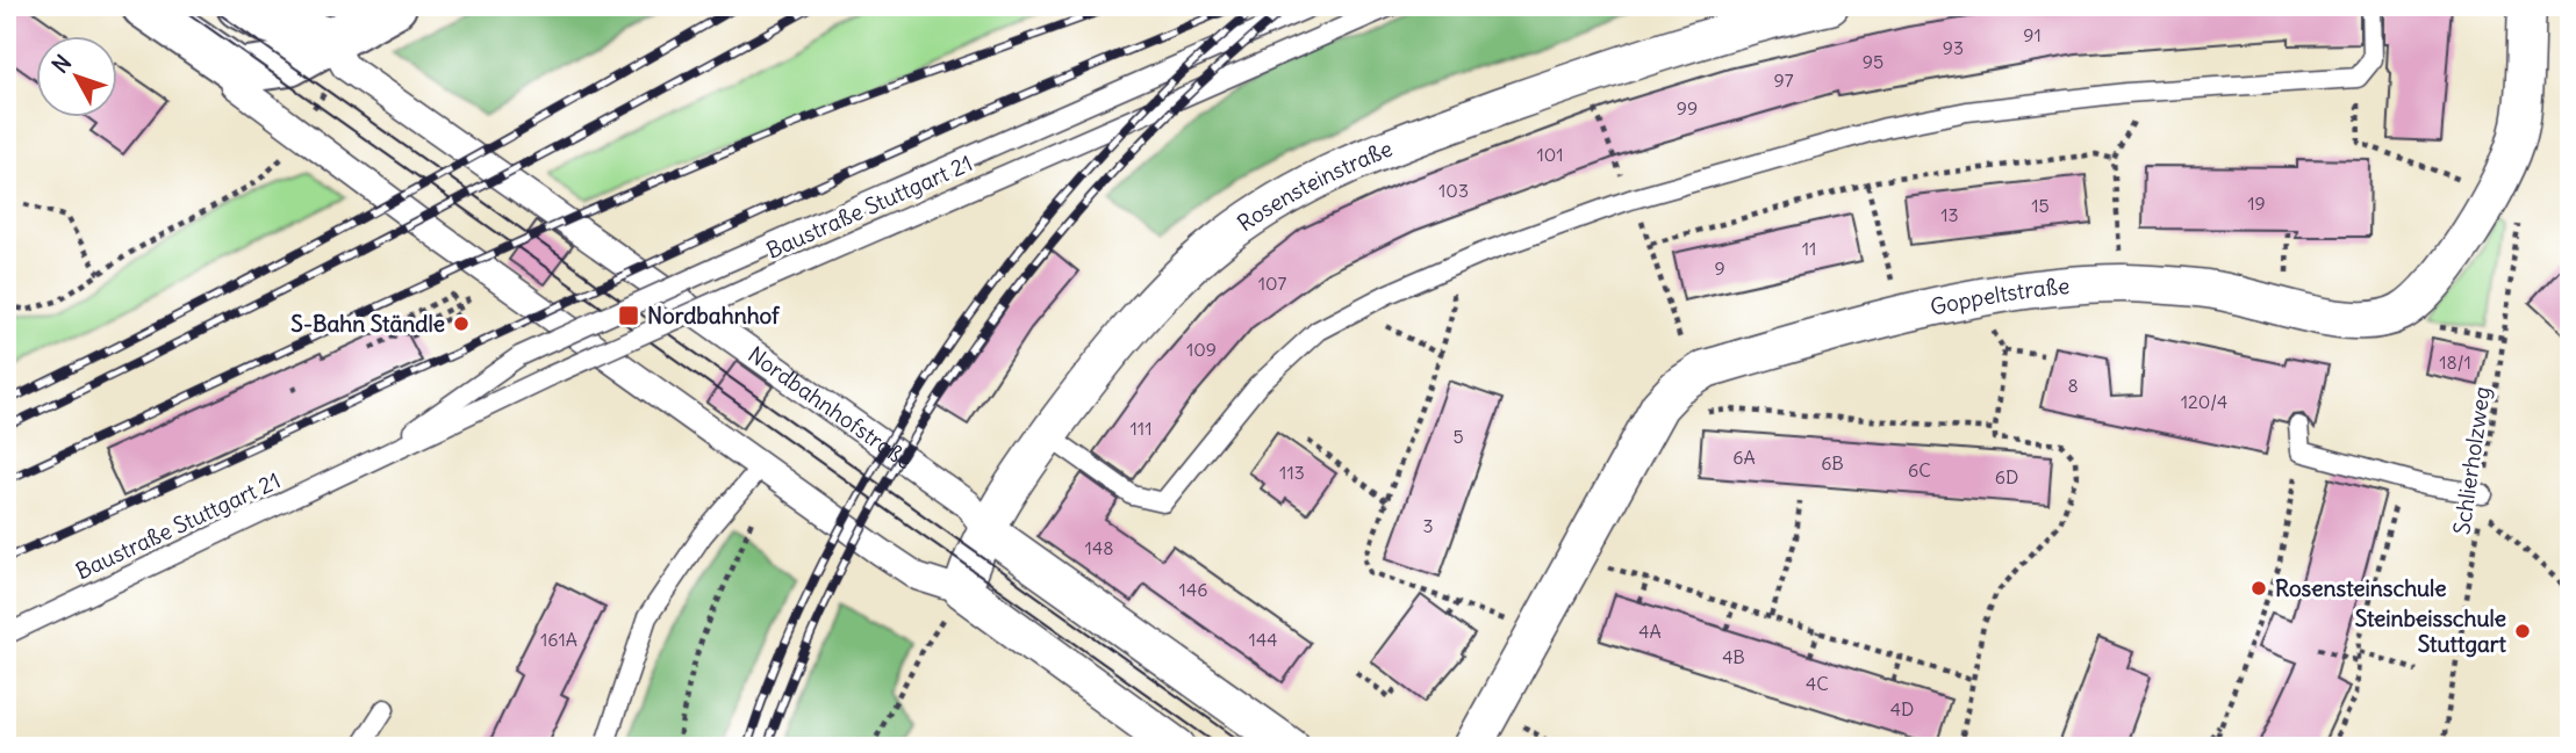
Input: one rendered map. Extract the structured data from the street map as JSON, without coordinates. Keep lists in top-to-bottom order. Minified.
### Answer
{"streets":{"street":["Rosensteinstraße","Goppeltstraße","Nordbahnhofstraße"],"lane":["Baustraße Stuttgart 21"],"path":["Schlierholzweg"]},"crossings":[["Rosensteinstraße","Nordbahnhofstraße"],["Goppeltstraße","Schlierholzweg"]],"places":{"transit":["Nordbahnhof"],"other":["S-Bahn Ständle","Rosensteinschule","Steinbeisschule Stuttgart"]},"house_numbers":["91","93","95","97","99","101","103","19","15","13","11","9","107","109","18/1","8","120/4","111","5","6A","6B","6C","113","6D","3","148","146","4A","161A","144","4B","4C","4D"],"north":"top left"}
